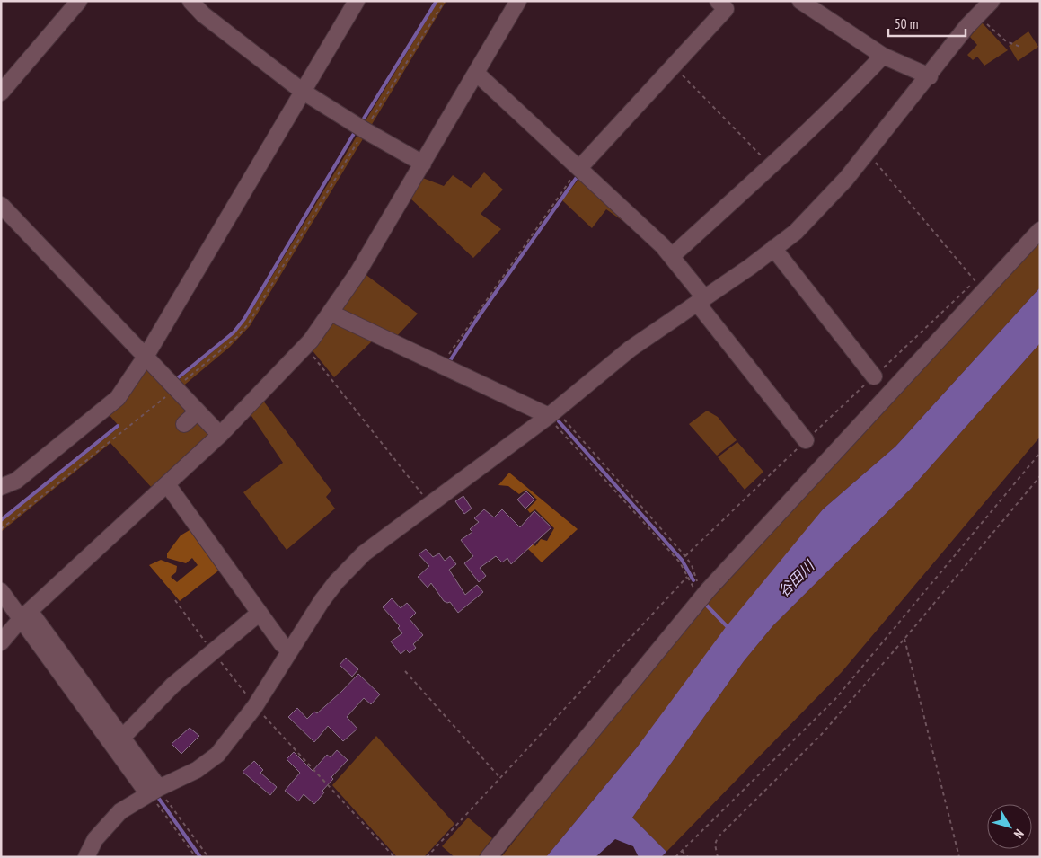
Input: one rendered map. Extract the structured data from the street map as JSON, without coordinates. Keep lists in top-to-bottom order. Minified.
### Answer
{"water":["谷田川"],"scale_bar":"50 m","north":"bottom right"}
